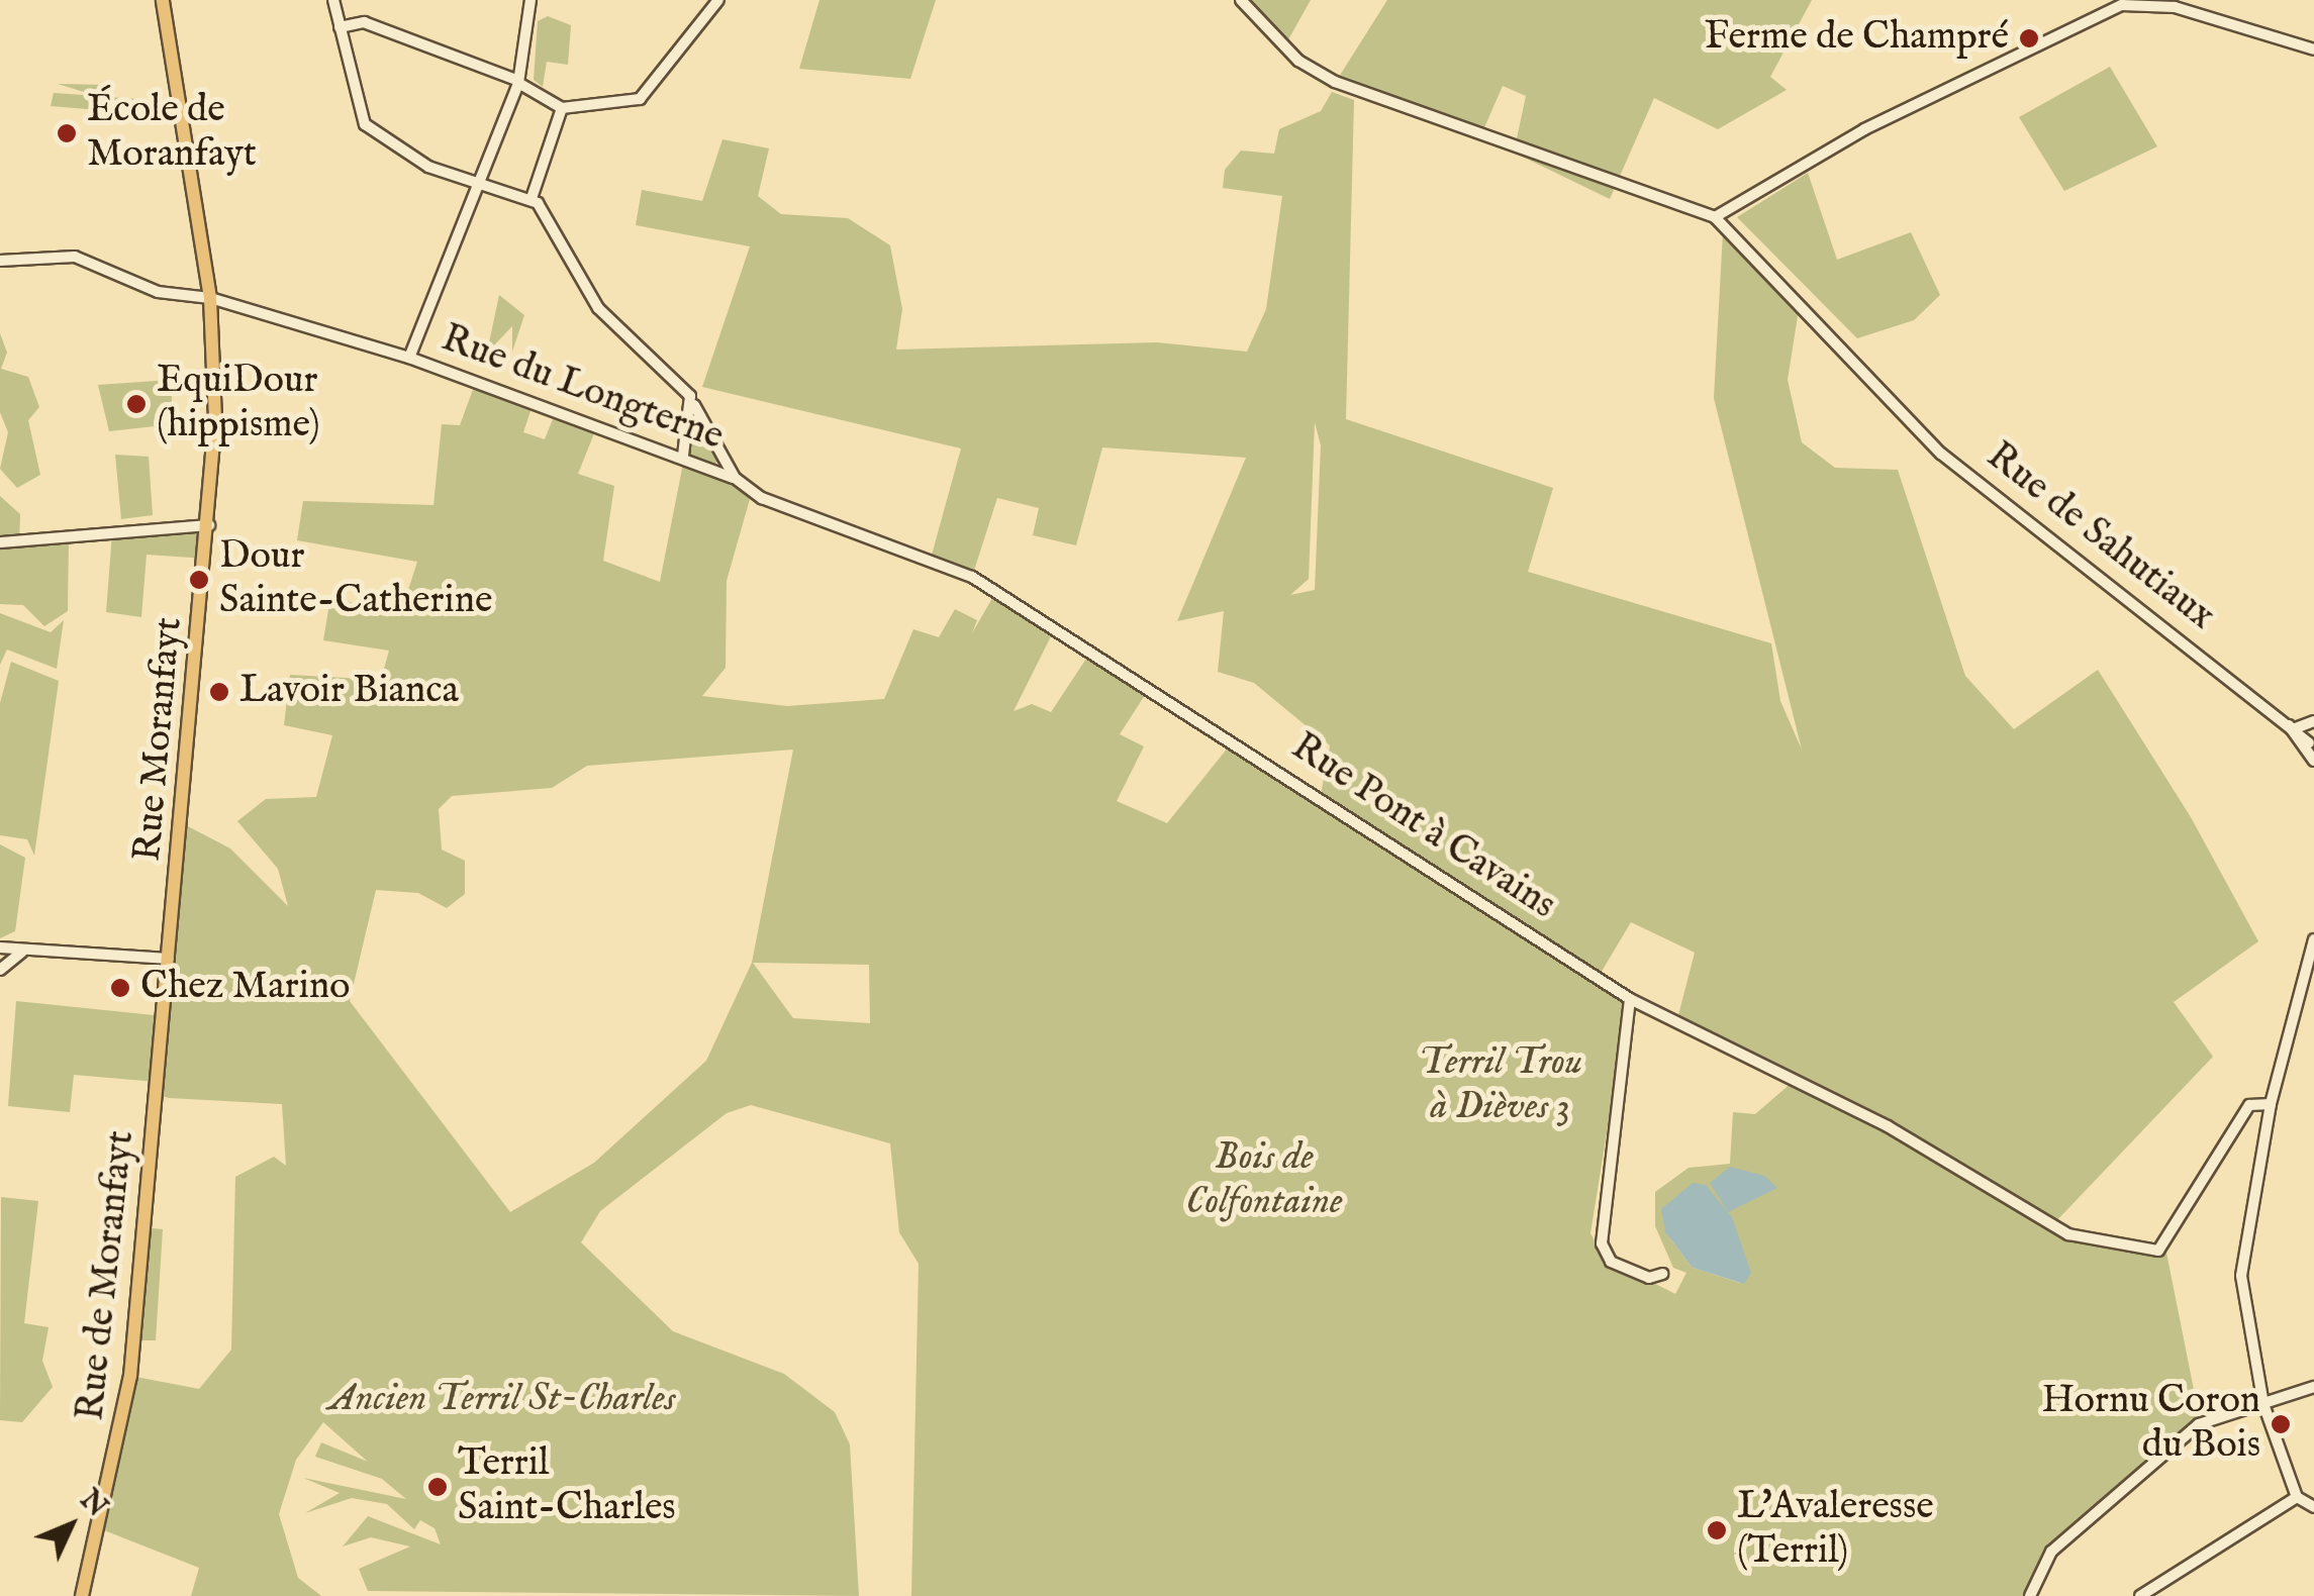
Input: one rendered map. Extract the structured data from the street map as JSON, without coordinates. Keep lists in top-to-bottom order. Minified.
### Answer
{"streets":{"main road":["Rue Moranfayt","Rue de Moranfayt"],"street":["Rue du Longterne","Rue de Sahutiaux","Rue Pont à Cavains"]},"crossings":[["Rue du Longterne","Rue Moranfayt"],["Rue du Longterne","Rue Pont à Cavains"],["Rue Moranfayt","Rue de Moranfayt"]],"parks":["Terril Trou à Dièves 3","Bois de Colfontaine","Ancien Terril St-Charles"],"places":["Ferme de Champré","École de Moranfayt","EquiDour (hippisme)","Dour Sainte-Catherine","Lavoir Bianca","Chez Marino","Hornu Coron du Bois","Terril Saint-Charles","L'Avaleresse (Terril)"],"north":"top right"}
